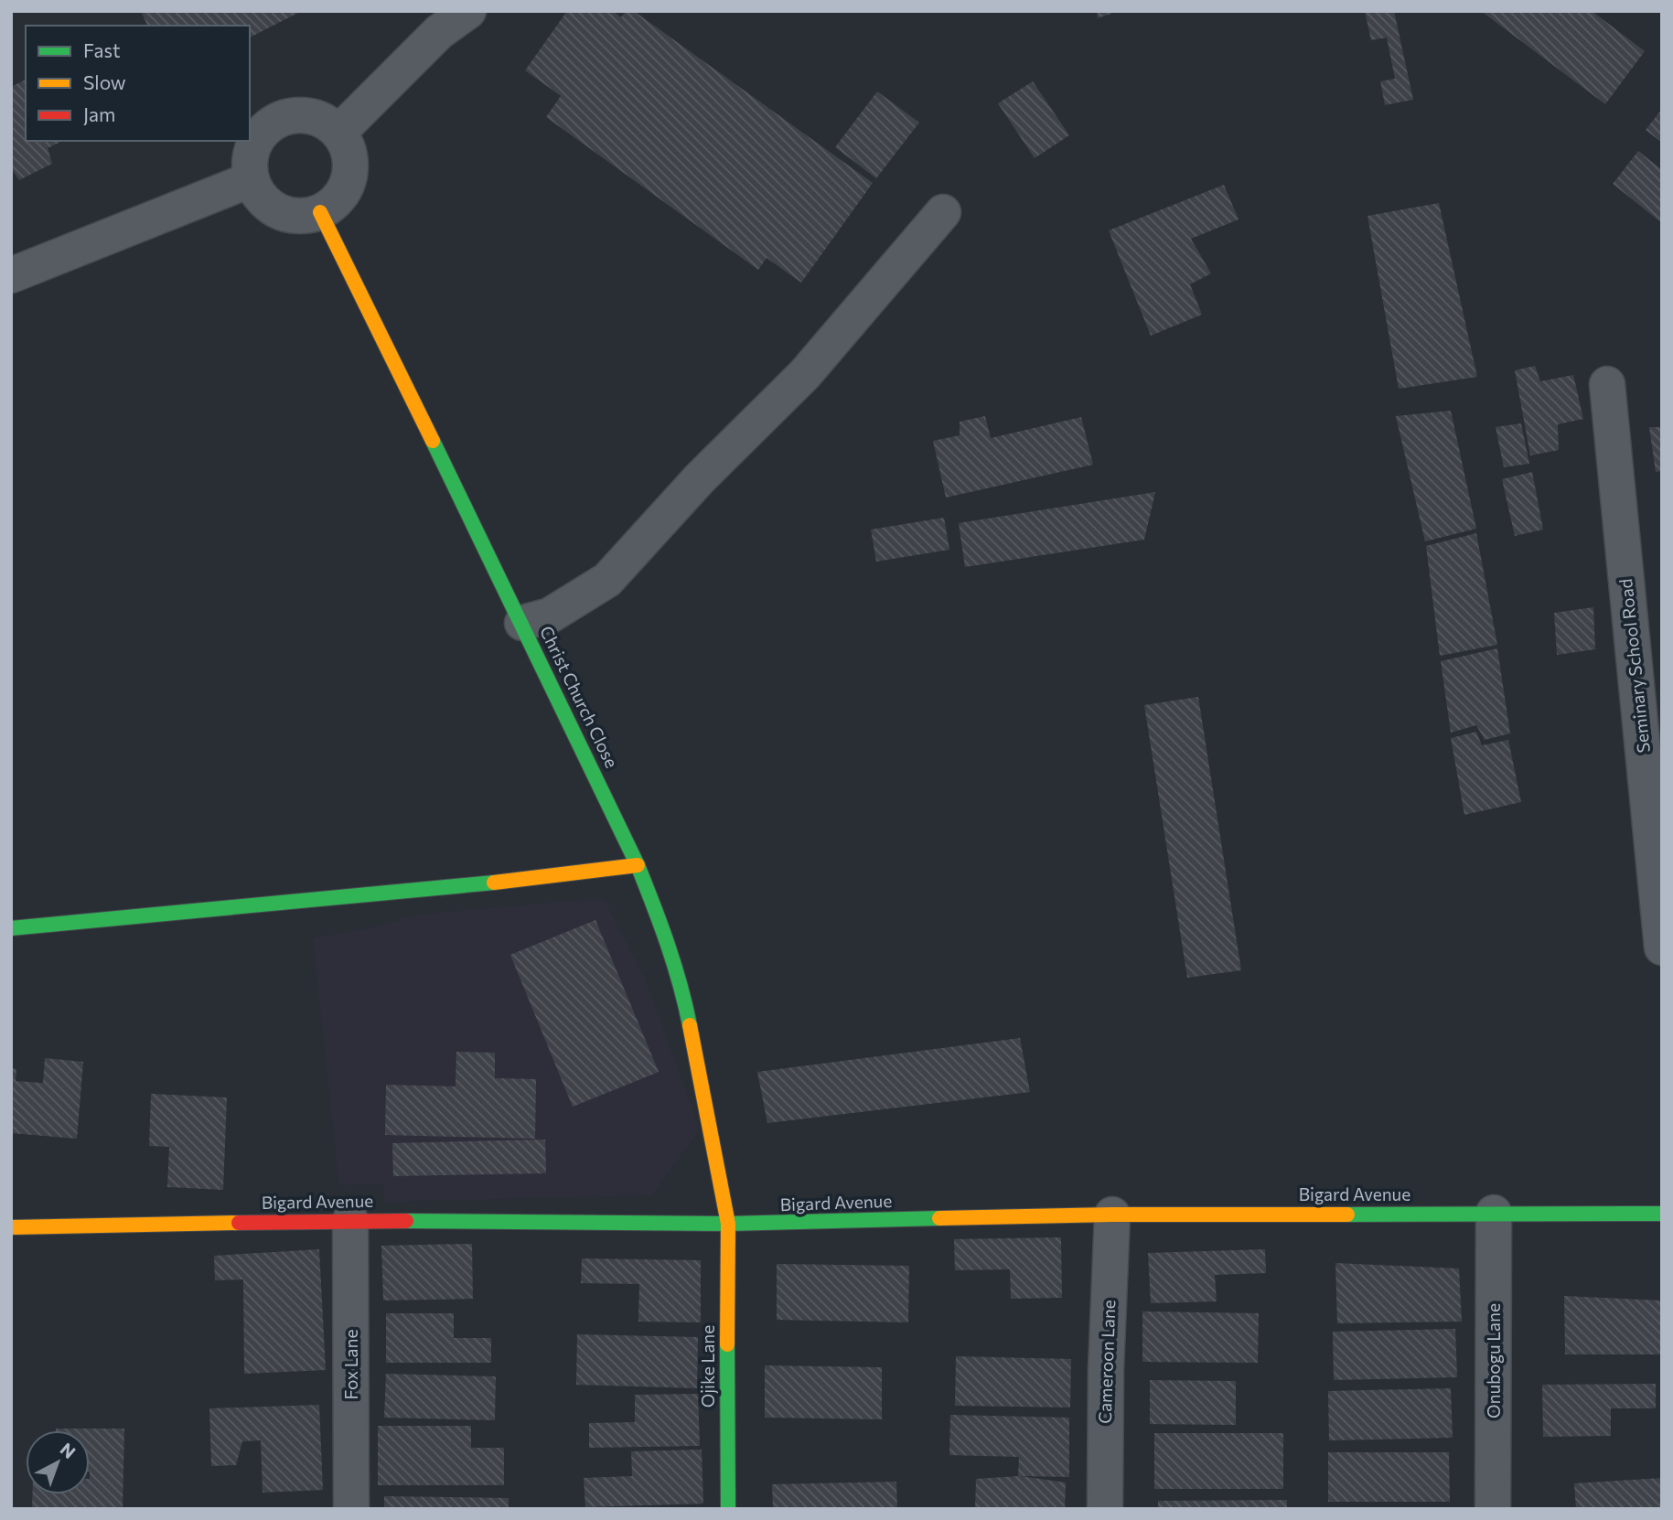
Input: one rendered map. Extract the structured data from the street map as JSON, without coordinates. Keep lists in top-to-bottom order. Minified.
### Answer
{"streets":{"street":["Seminary School Road","Christ Church Close","Bigard Avenue","Onubogu Lane","Cameroon Lane","Fox Lane","Ojike Lane"]},"crossings":[["Christ Church Close","Bigard Avenue"],["Christ Church Close","Ojike Lane"],["Bigard Avenue","Onubogu Lane"],["Bigard Avenue","Cameroon Lane"],["Bigard Avenue","Fox Lane"],["Bigard Avenue","Ojike Lane"]],"legend":["Fast","Slow","Jam"],"north":"top right"}
